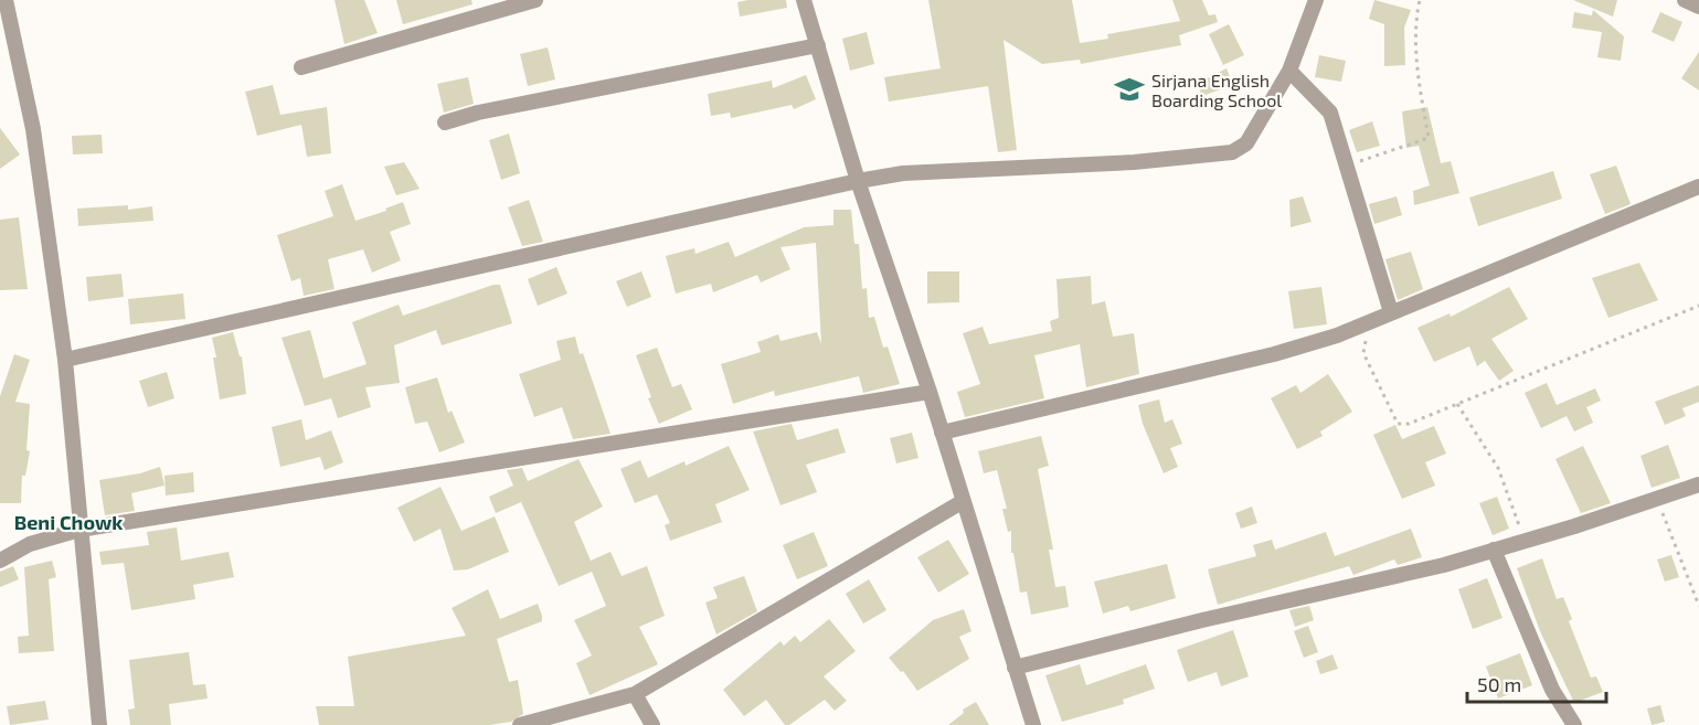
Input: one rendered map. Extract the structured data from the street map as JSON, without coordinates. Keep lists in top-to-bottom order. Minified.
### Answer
{"districts":["Beni Chowk"],"places":{"school or university":["Sirjana English Boarding School"]},"scale_bar":"50 m"}
